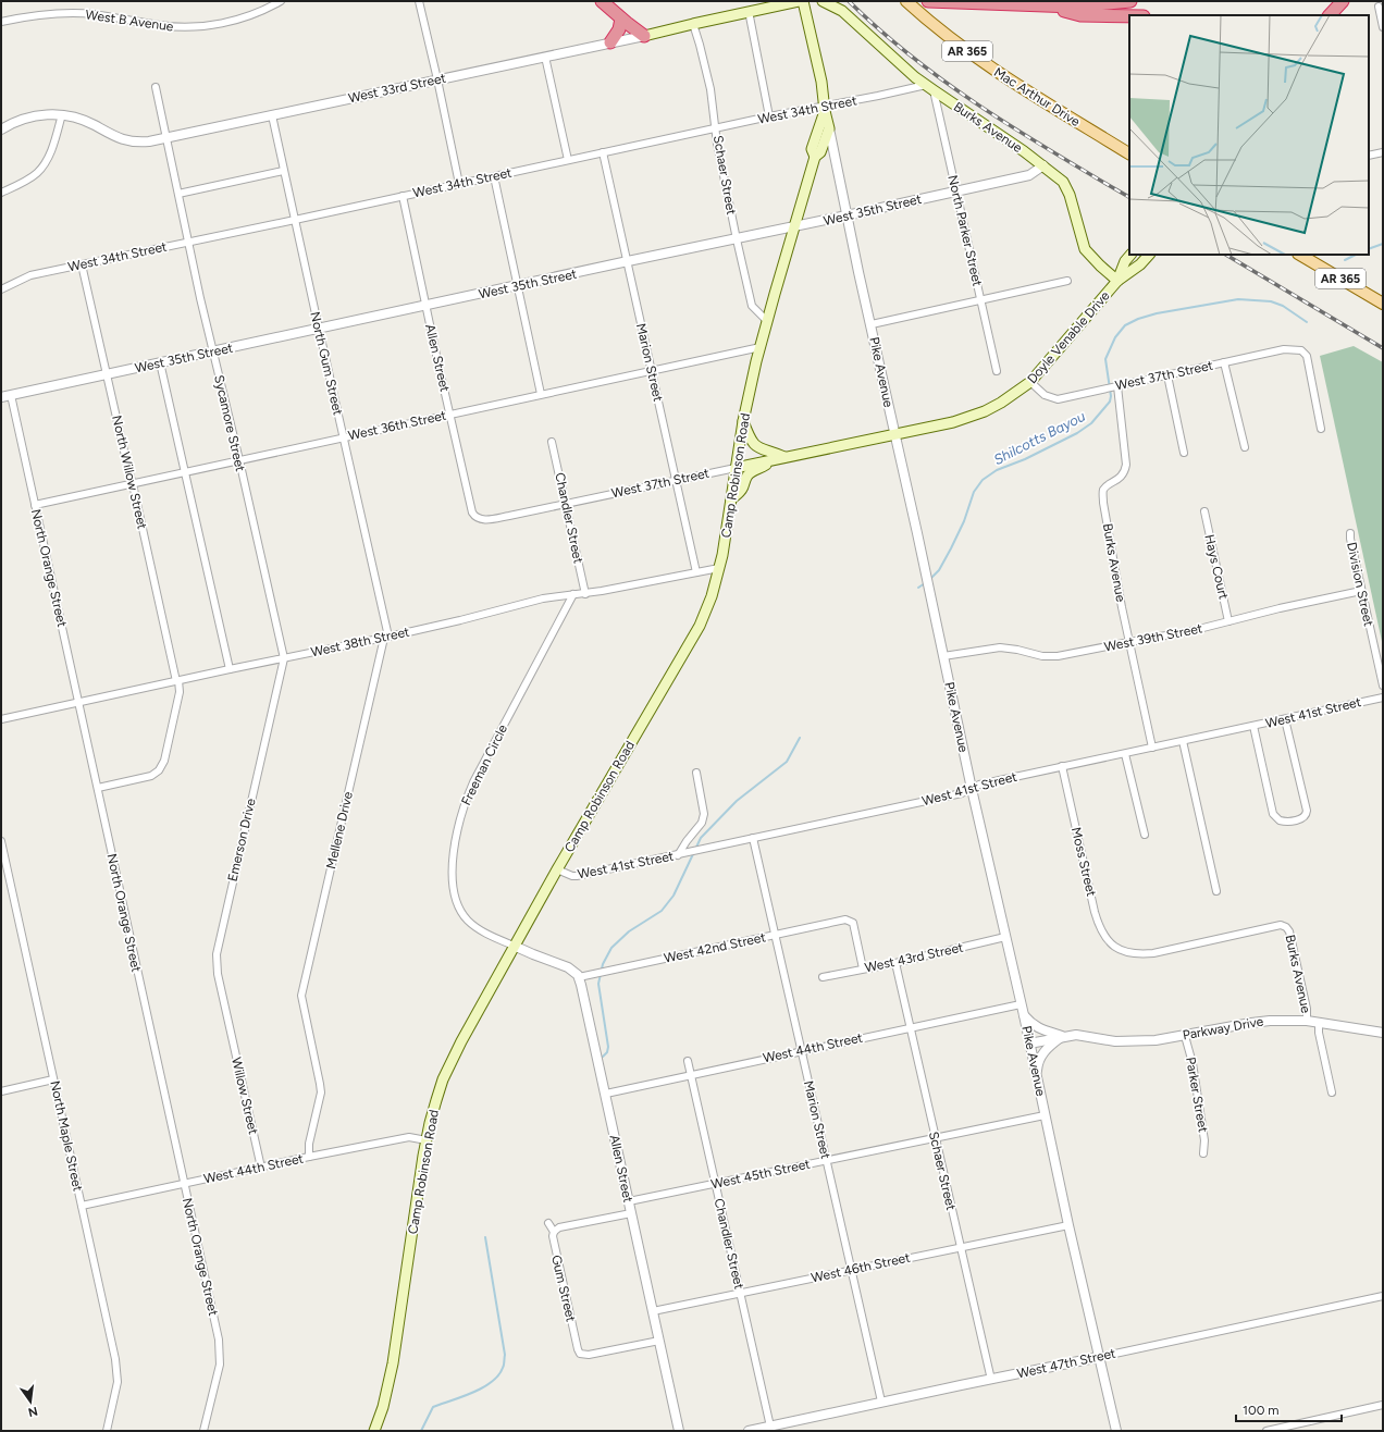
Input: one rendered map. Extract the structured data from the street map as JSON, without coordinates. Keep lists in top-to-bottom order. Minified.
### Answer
{"streets":{"main road":["AR 365","West 33rd Street","Mac Arthur Drive","Burks Avenue","Doyle Venable Drive","Pike Avenue","West 37th Street","Camp Robinson Road"],"street":["West B Avenue","West 34th Street","Schaer Street","West 35th Street","North Parker Street","Allen Street","Marion Street","North Gum Street","Sycamore Street","West 36th Street","North Willow Street","Chandler Street","Hays Court","North Orange Street","Division Street","West 39th Street","West 38th Street","West 41st Street","Freeman Circle","Mellene Drive","Emerson Drive","Moss Street","West 42nd Street","West 43rd Street","Parkway Drive","West 44th Street","Parker Street","Willow Street","North Maple Street","West 45th Street","West 46th Street","Gum Street","West 47th Street"]},"crossings":[["West 33rd Street","Schaer Street"],["West 33rd Street","North Gum Street"],["West 33rd Street","Sycamore Street"],["West 34th Street","Burks Avenue"],["West 34th Street","Schaer Street"],["West 34th Street","North Parker Street"],["West 34th Street","Allen Street"],["West 34th Street","Marion Street"],["West 34th Street","North Gum Street"],["West 34th Street","Pike Avenue"],["West 34th Street","Sycamore Street"],["West 34th Street","North Willow Street"],["West 34th Street","Camp Robinson Road"],["Burks Avenue","West 35th Street"],["Burks Avenue","North Parker Street"],["Burks Avenue","Doyle Venable Drive"],["Burks Avenue","West 37th Street"],["Burks Avenue","West 39th Street"],["Burks Avenue","West 41st Street"],["Burks Avenue","Moss Street"],["Burks Avenue","Parkway Drive"],["Schaer Street","West 35th Street"],["Schaer Street","Camp Robinson Road"],["Schaer Street","West 43rd Street"],["Schaer Street","West 44th Street"],["Schaer Street","West 45th Street"],["Schaer Street","West 46th Street"],["Schaer Street","West 47th Street"],["West 35th Street","North Parker Street"],["West 35th Street","Allen Street"],["West 35th Street","Marion Street"],["West 35th Street","North Gum Street"],["West 35th Street","Pike Avenue"],["West 35th Street","Sycamore Street"],["West 35th Street","North Willow Street"],["West 35th Street","Camp Robinson Road"],["West 35th Street","North Orange Street"],["Doyle Venable Drive","Pike Avenue"],["Doyle Venable Drive","West 37th Street"],["Allen Street","West 37th Street"],["Allen Street","West 36th Street"],["Allen Street","West 42nd Street"],["Allen Street","West 44th Street"],["Allen Street","West 45th Street"],["Allen Street","West 46th Street"],["Allen Street","Gum Street"],["Marion Street","West 37th Street"],["Marion Street","West 36th Street"],["Marion Street","West 38th Street"],["Marion Street","West 41st Street"],["Marion Street","West 42nd Street"],["Marion Street","West 44th Street"],["Marion Street","West 45th Street"],["Marion Street","West 46th Street"],["Marion Street","West 47th Street"],["North Gum Street","West 36th Street"],["North Gum Street","West 38th Street"],["North Gum Street","Mellene Drive"],["Pike Avenue","West 37th Street"],["Pike Avenue","Camp Robinson Road"],["Pike Avenue","West 39th Street"],["Pike Avenue","West 41st Street"],["Pike Avenue","West 43rd Street"],["Pike Avenue","Parkway Drive"],["Pike Avenue","West 44th Street"],["Pike Avenue","West 45th Street"],["Pike Avenue","West 46th Street"],["Pike Avenue","West 47th Street"],["West 37th Street","Camp Robinson Road"],["West 37th Street","Chandler Street"],["Sycamore Street","West 36th Street"],["Sycamore Street","West 38th Street"],["Sycamore Street","Emerson Drive"],["West 36th Street","North Willow Street"],["West 36th Street","Camp Robinson Road"],["West 36th Street","North Orange Street"],["North Willow Street","North Orange Street"],["North Willow Street","West 38th Street"],["Camp Robinson Road","West 38th Street"],["Camp Robinson Road","West 41st Street"],["Camp Robinson Road","Freeman Circle"],["Camp Robinson Road","West 44th Street"],["Chandler Street","West 38th Street"],["Chandler Street","West 44th Street"],["Chandler Street","West 45th Street"],["Chandler Street","West 46th Street"],["Chandler Street","West 47th Street"],["Hays Court","West 39th Street"],["North Orange Street","West 38th Street"],["North Orange Street","West 44th Street"],["Division Street","West 39th Street"],["West 38th Street","Freeman Circle"],["West 38th Street","Mellene Drive"],["West 38th Street","Emerson Drive"],["West 41st Street","Moss Street"],["Mellene Drive","West 44th Street"],["Emerson Drive","Willow Street"],["West 42nd Street","West 43rd Street"],["Parkway Drive","Parker Street"],["West 44th Street","Willow Street"],["West 44th Street","North Maple Street"]],"water":["Shilcotts Bayou"],"scale_bar":"100 m","north":"bottom"}
